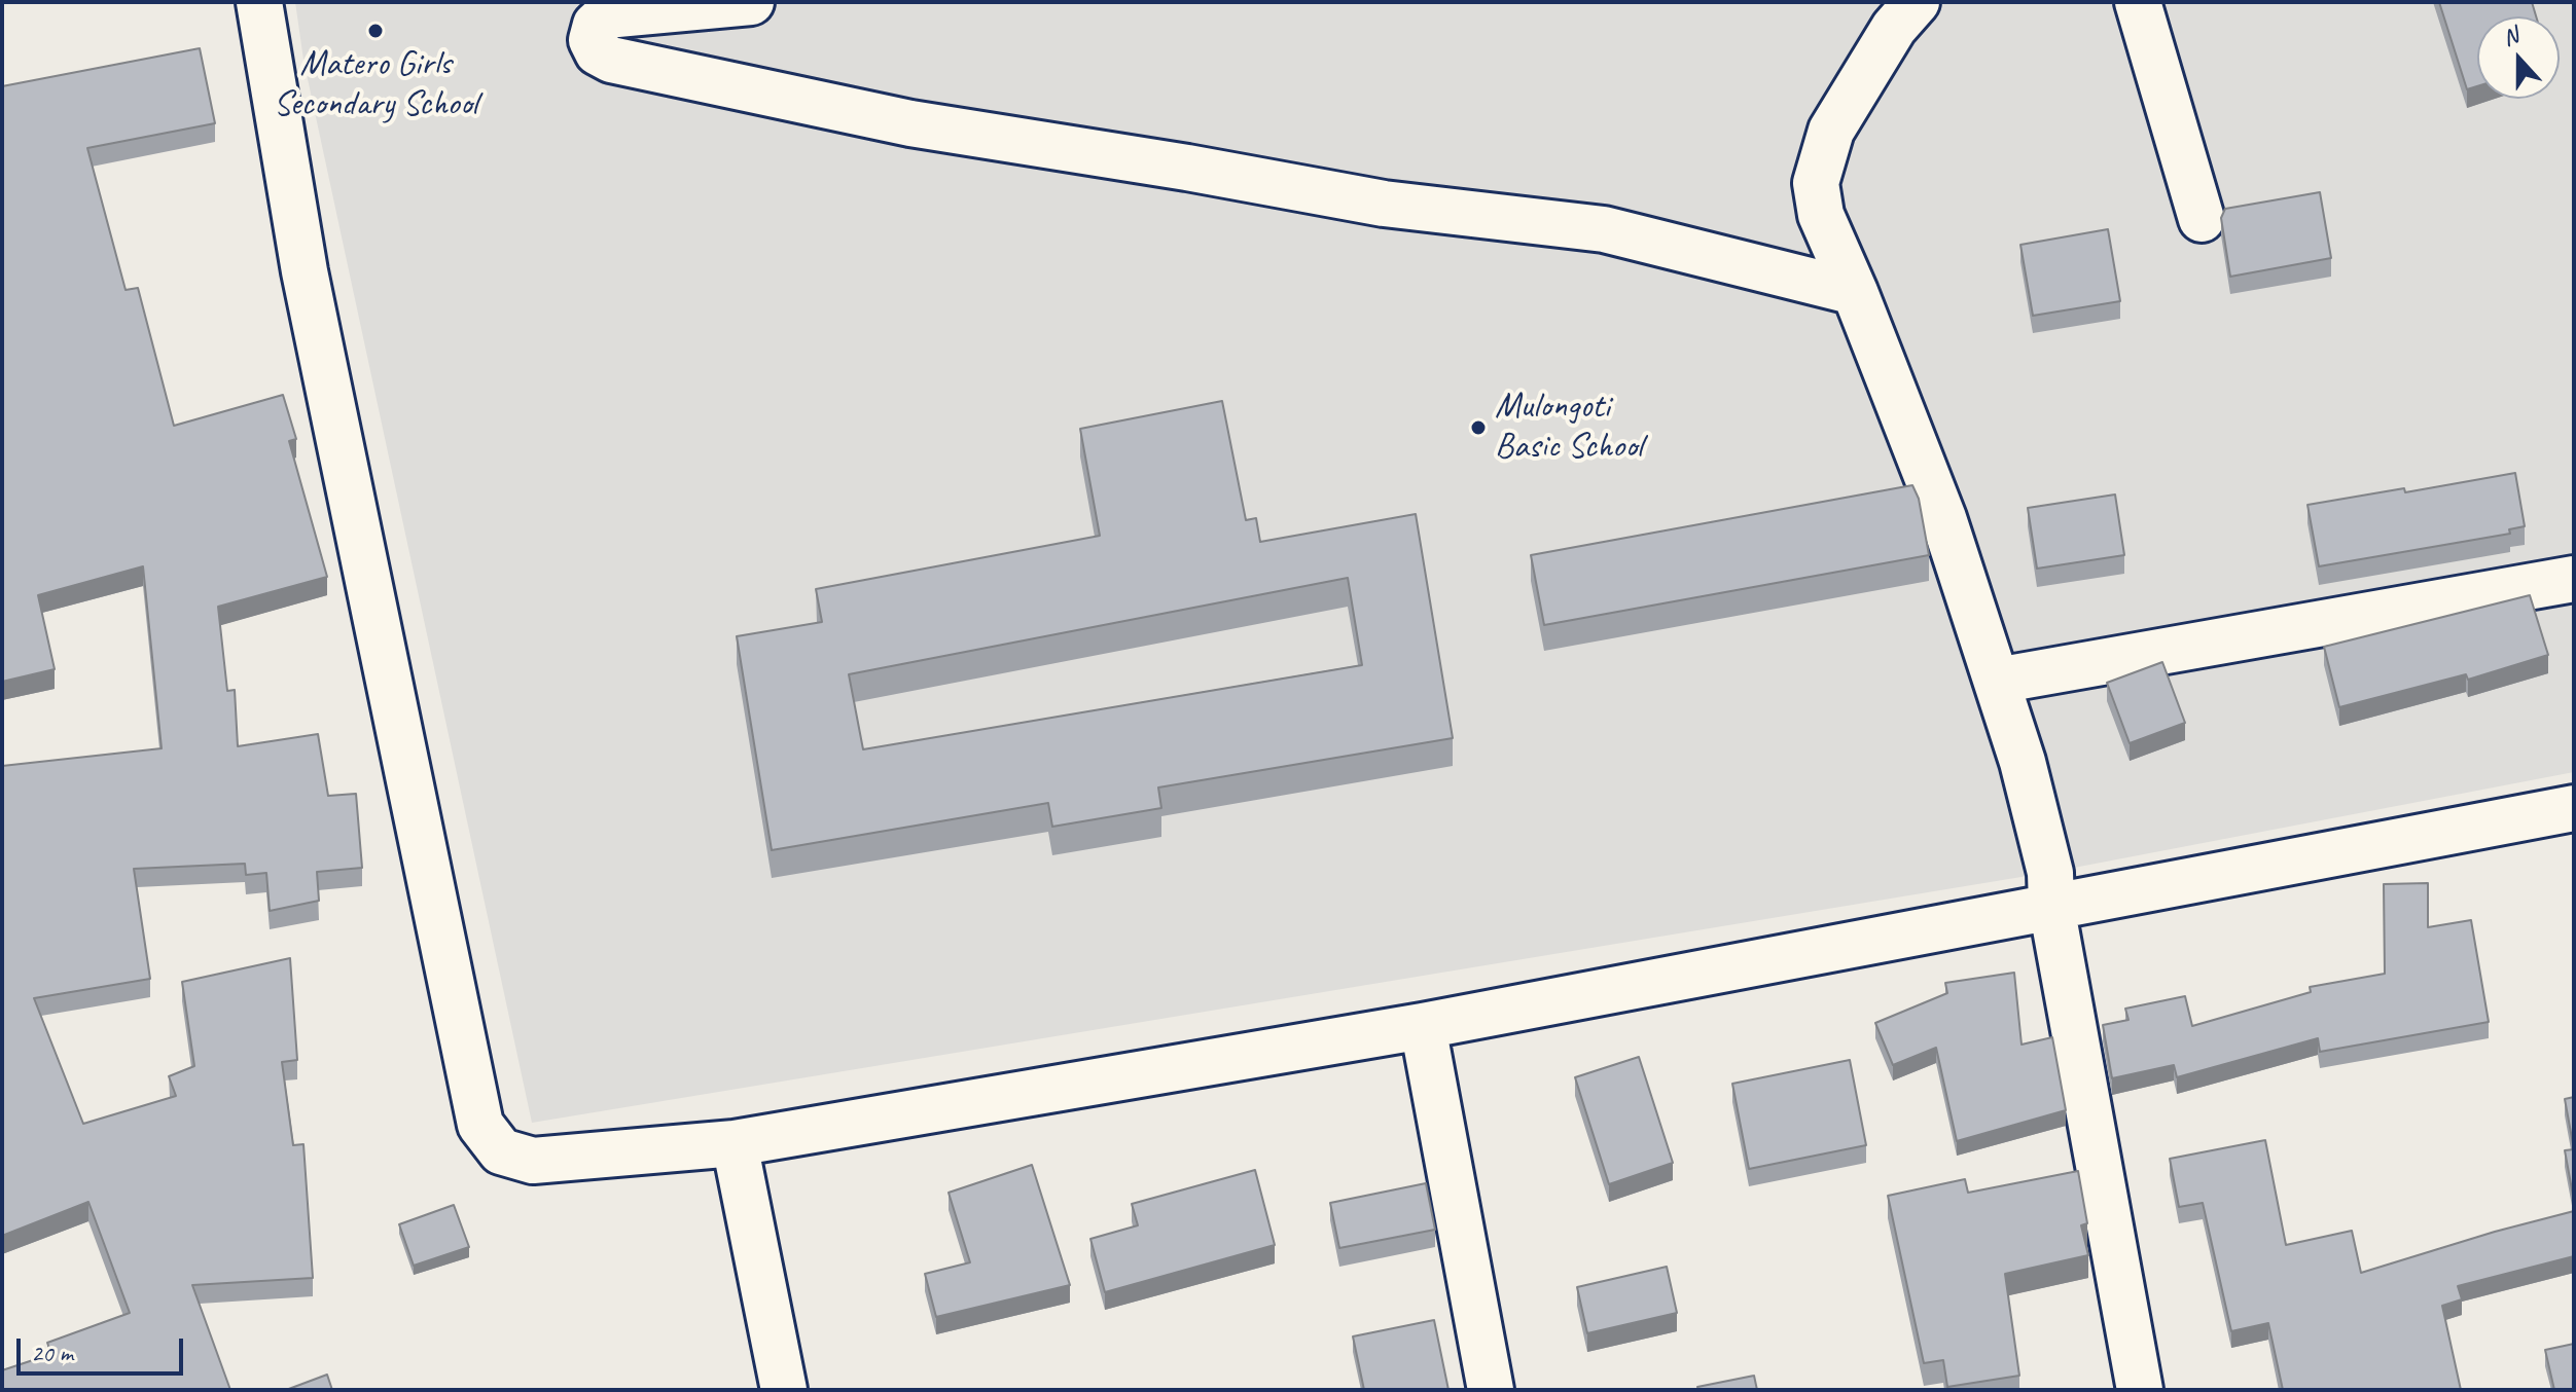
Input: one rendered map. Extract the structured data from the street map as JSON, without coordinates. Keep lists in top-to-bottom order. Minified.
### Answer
{"places":["Matero Girls Secondary School","Mulongoti Basic School"],"scale_bar":"20 m","north":"top"}
